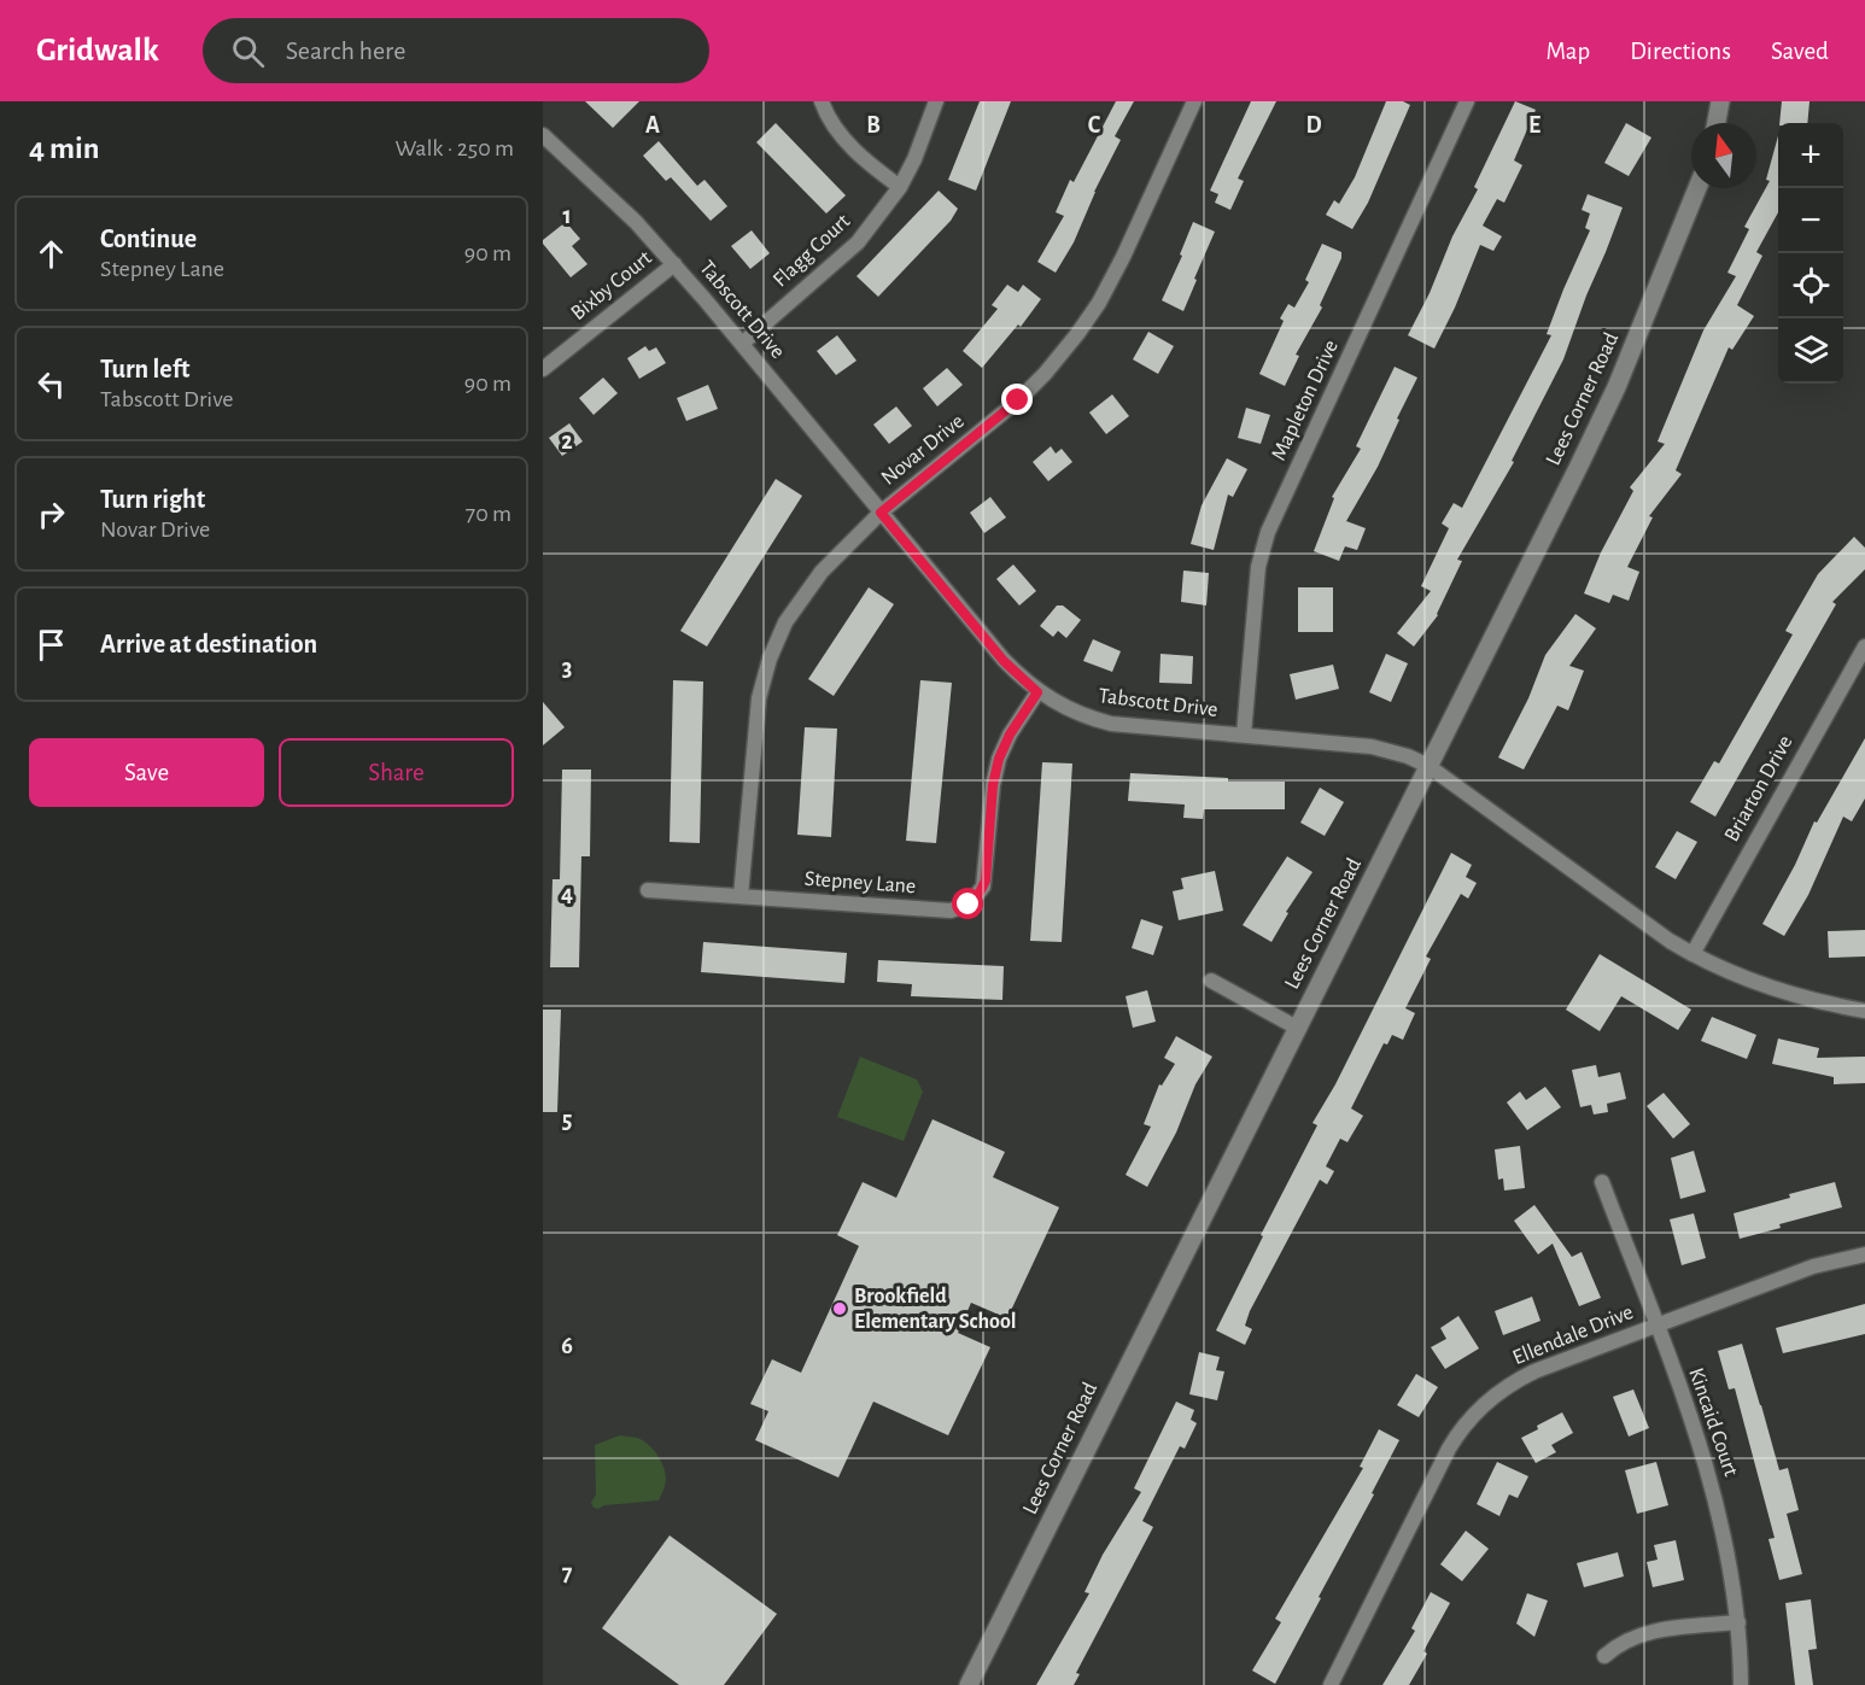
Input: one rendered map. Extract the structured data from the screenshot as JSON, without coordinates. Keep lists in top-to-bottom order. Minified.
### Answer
{"streets":{"street":["Flagg Court","Bixby Court","Tabscott Drive","Lees Corner Road","Mapleton Drive","Novar Drive","Briarton Drive","Stepney Lane","Ellendale Drive","Kincaid Court"]},"crossings":[["Flagg Court","Tabscott Drive"],["Bixby Court","Tabscott Drive"],["Tabscott Drive","Lees Corner Road"],["Tabscott Drive","Mapleton Drive"],["Tabscott Drive","Novar Drive"],["Tabscott Drive","Briarton Drive"],["Tabscott Drive","Stepney Lane"],["Novar Drive","Stepney Lane"],["Ellendale Drive","Kincaid Court"]],"places":["Brookfield Elementary School"],"north":"top","page":{"header":"Gridwalk","search":"Search here","nav":["Map","Directions","Saved"],"heading":["4 min","Walk · 250 m"],"map_buttons":["+","−"],"list":[["Continue","Stepney Lane","90 m"],["Turn left","Tabscott Drive","90 m"],["Turn right","Novar Drive","70 m"],"Arrive at destination"],"buttons":["Save","Share"]},"grid":{"columns":["A","B","C","D","E"],"rows":["1","2","3","4","5","6","7"]}}
